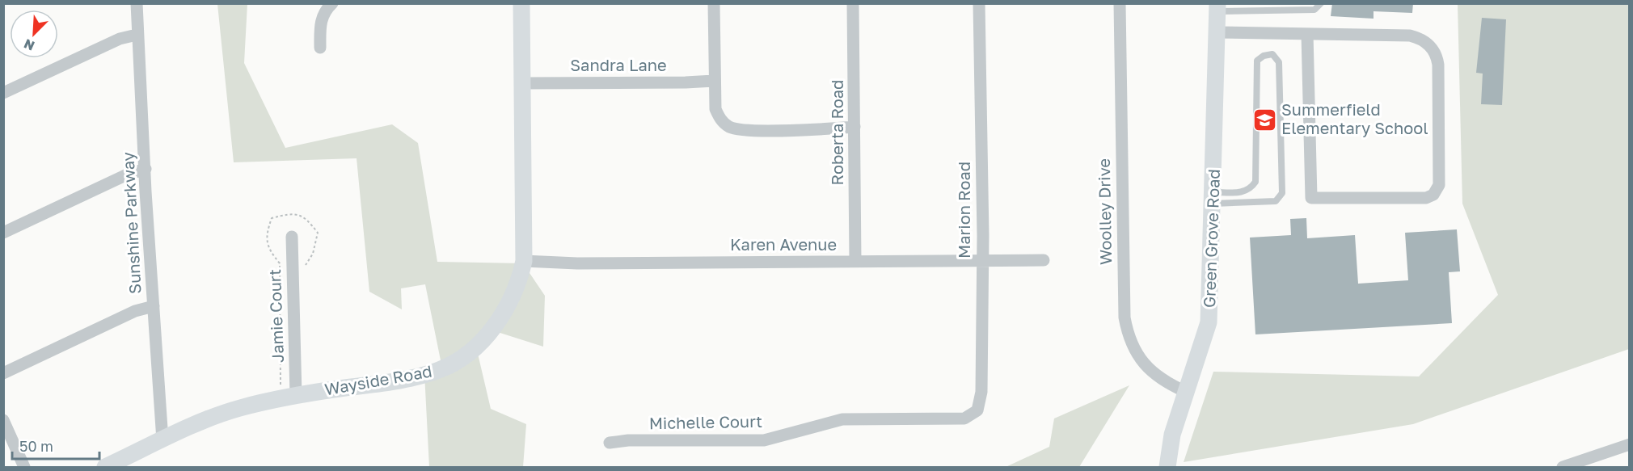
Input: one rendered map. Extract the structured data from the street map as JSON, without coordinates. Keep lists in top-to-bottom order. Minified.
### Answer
{"streets":{"street":["Sandra Lane","Roberta Road","Marion Road","Woolley Drive","Sunshine Parkway","Green Grove Road","Karen Avenue","Jamie Court","Wayside Road","Michelle Court"]},"crossings":[["Sandra Lane","Wayside Road"],["Roberta Road","Karen Avenue"],["Marion Road","Karen Avenue"],["Marion Road","Michelle Court"],["Woolley Drive","Green Grove Road"],["Sunshine Parkway","Wayside Road"],["Karen Avenue","Wayside Road"],["Jamie Court","Wayside Road"]],"places":{"school or university":["Summerfield Elementary School"]},"scale_bar":"50 m","north":"bottom left"}
